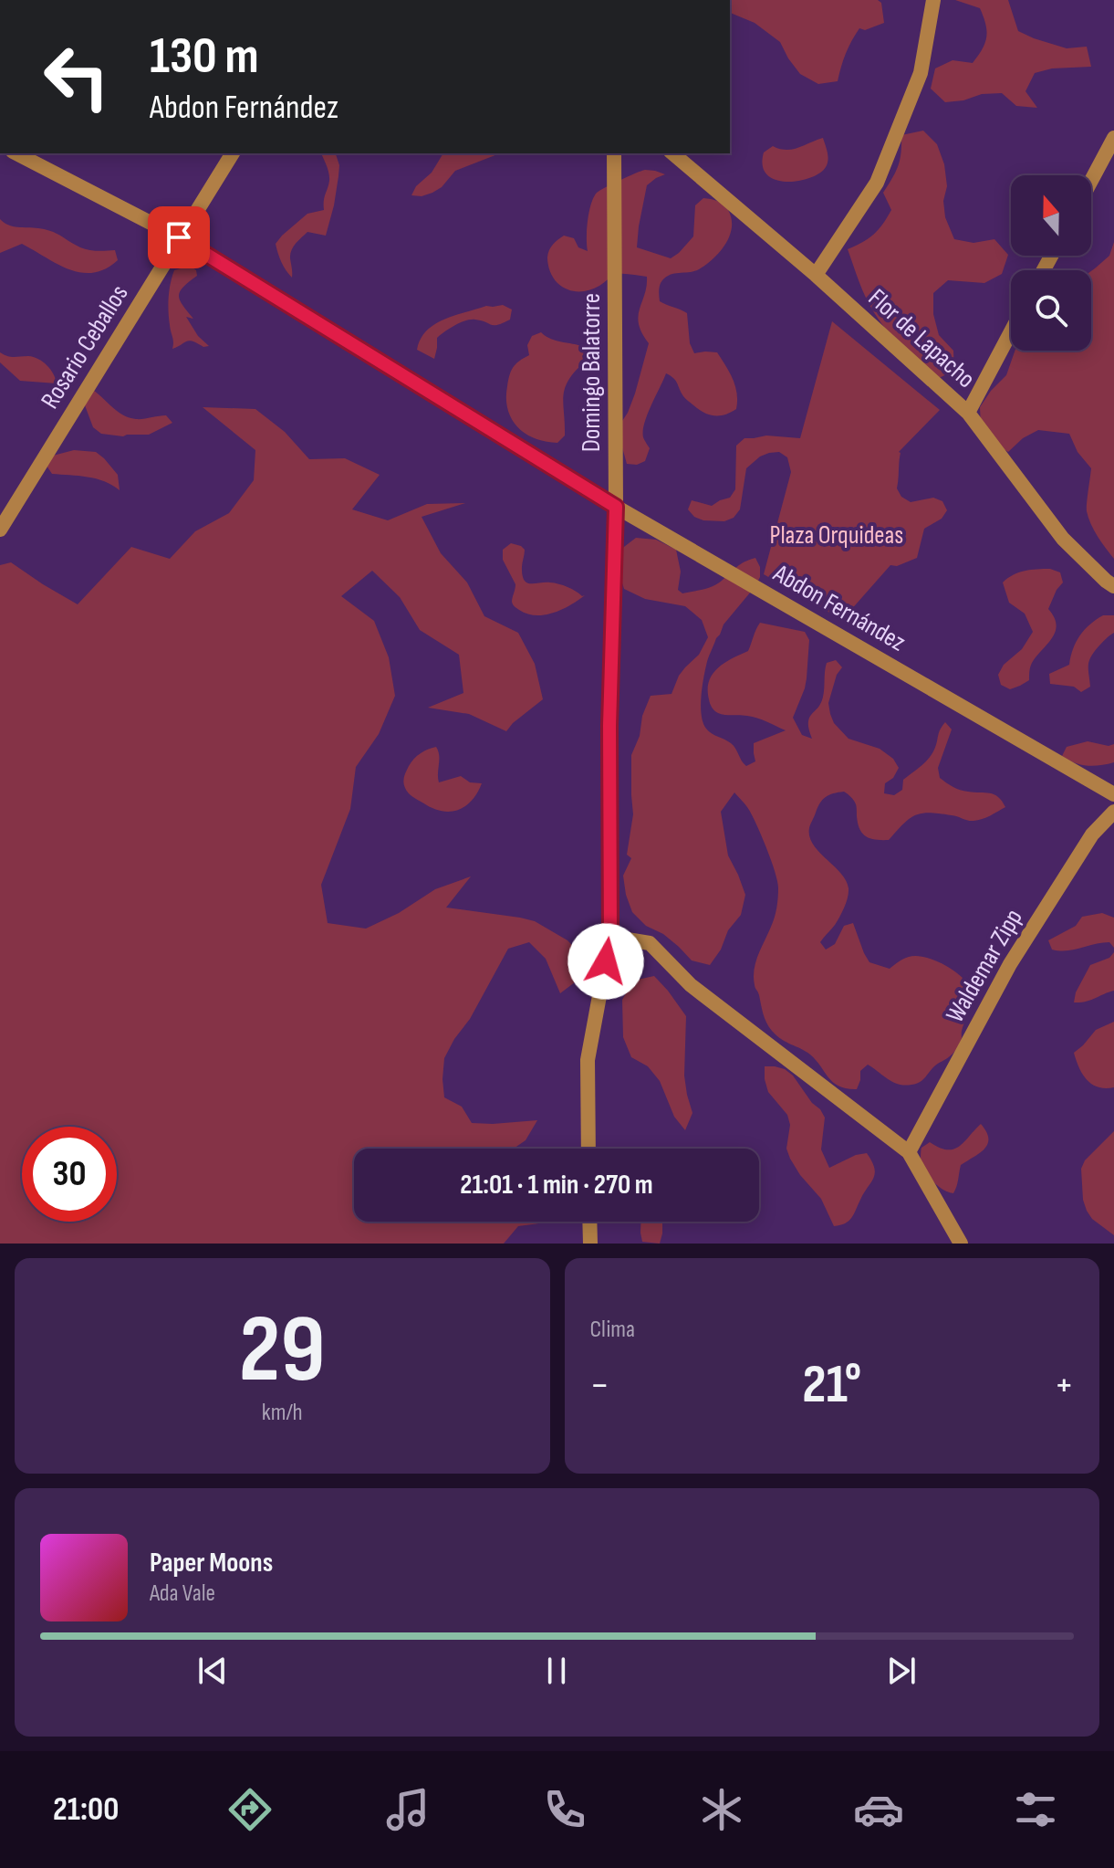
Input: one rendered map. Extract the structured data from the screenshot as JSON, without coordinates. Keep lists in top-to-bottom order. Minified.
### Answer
{"streets":{"street":["Flor de Lapacho","Rosario Ceballos","Domingo Balatorre","Abdon Fernández","Waldemar Zipp"]},"crossings":[["Rosario Ceballos","Abdon Fernández"],["Domingo Balatorre","Abdon Fernández"]],"parks":["Plaza Orquideas"],"north":"top","page":{"turn":["130 m","Abdon Fernández"],"limit":"30","trip":"21:01 · 1 min · 270 m","tile":[["29","km/h"],"Clima"],"heat":["−","21°","+"],"song":["Paper Moons","Ada Vale"],"tabs":"21:00"}}
